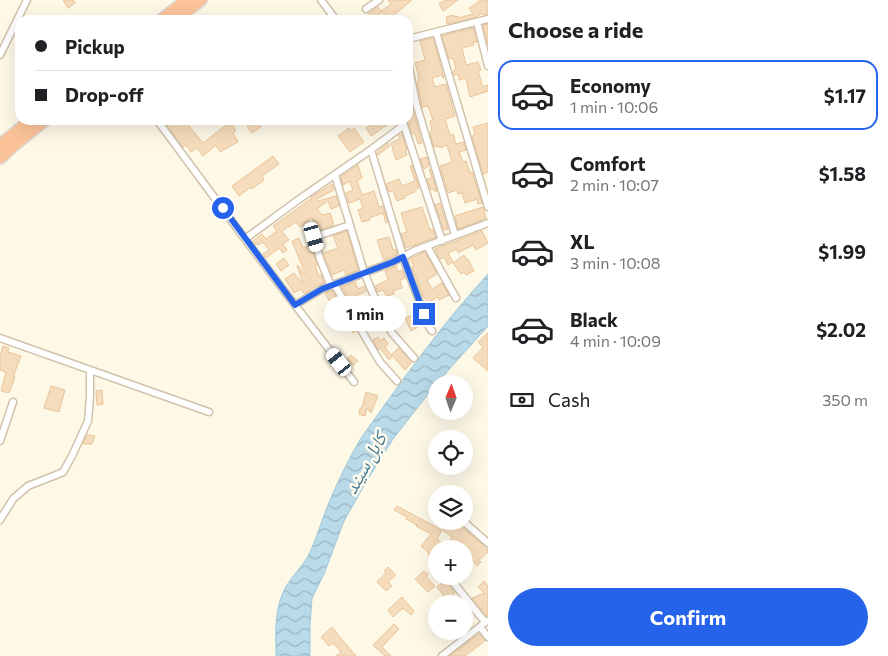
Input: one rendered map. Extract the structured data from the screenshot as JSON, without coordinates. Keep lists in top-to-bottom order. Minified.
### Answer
{"water":["کابل سيند"],"north":"top","page":{"heading":"Choose a ride","banner":["Pickup","Drop-off"],"list":[{"name":"Economy","note":"1 min · 10:06","value":"$1.17"},{"name":"Comfort","note":"2 min · 10:07","value":"$1.58"},{"name":"XL","note":"3 min · 10:08","value":"$1.99"},{"name":"Black","note":"4 min · 10:09","value":"$2.02"}],"bubble":"1 min","pay":["Cash","350 m"],"map_buttons":["+","−"],"buttons":"Confirm"}}
